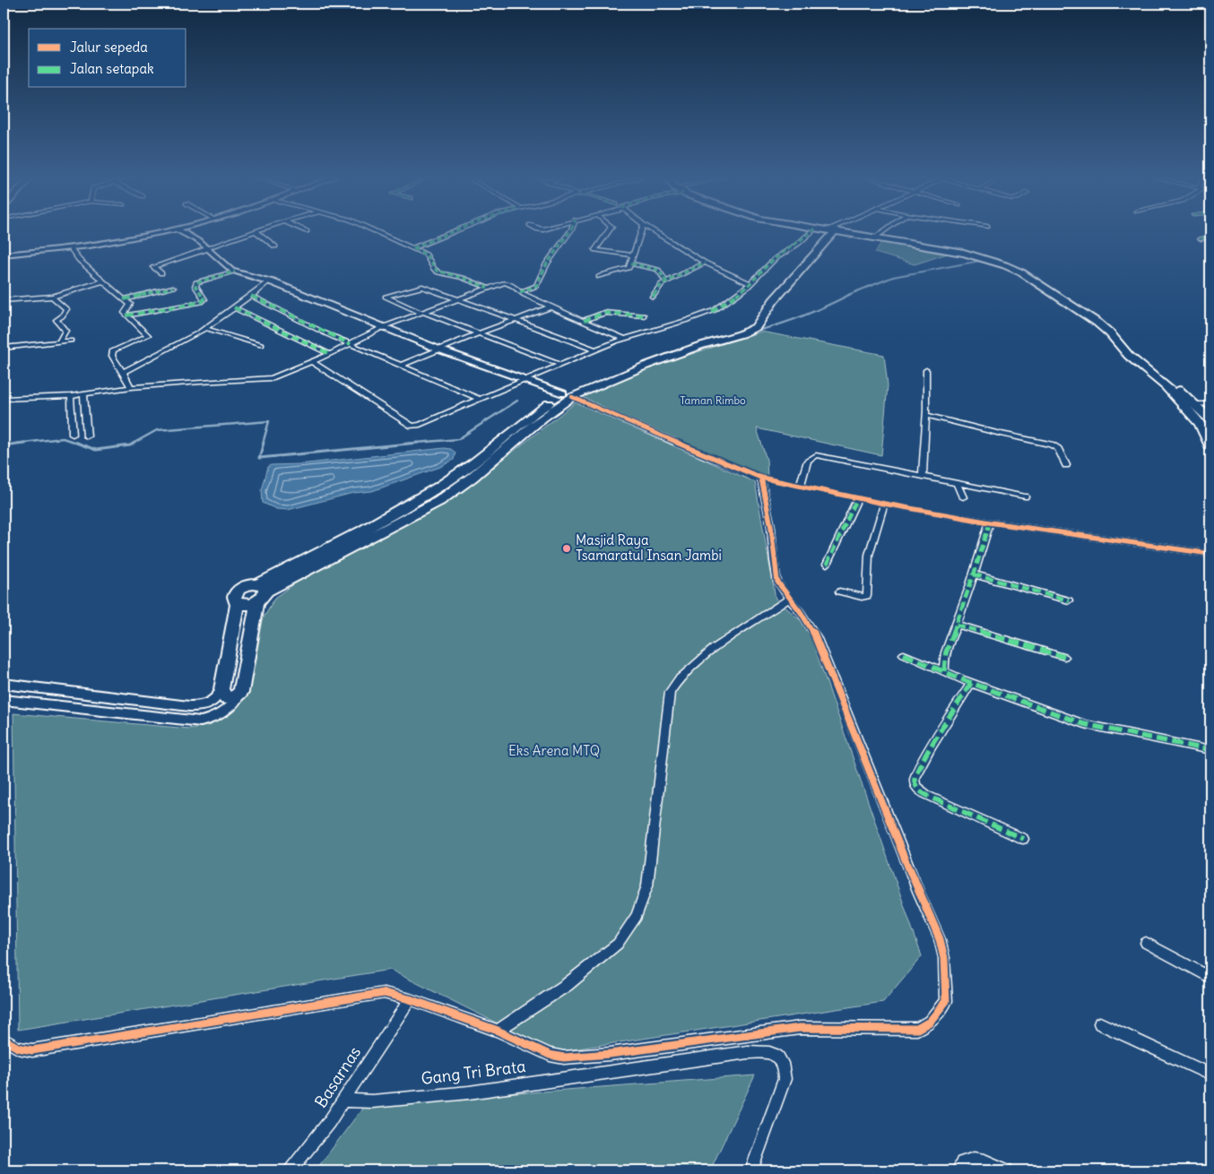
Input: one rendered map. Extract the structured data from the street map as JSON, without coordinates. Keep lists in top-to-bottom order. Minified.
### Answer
{"streets":{"street":["Gang Tri Brata","Basarnas"]},"crossings":[["Gang Tri Brata","Basarnas"]],"parks":["Taman Rimbo","Eks Arena MTQ"],"places":["Masjid Raya Tsamaratul Insan Jambi"],"legend":["Jalur sepeda","Jalan setapak"]}
